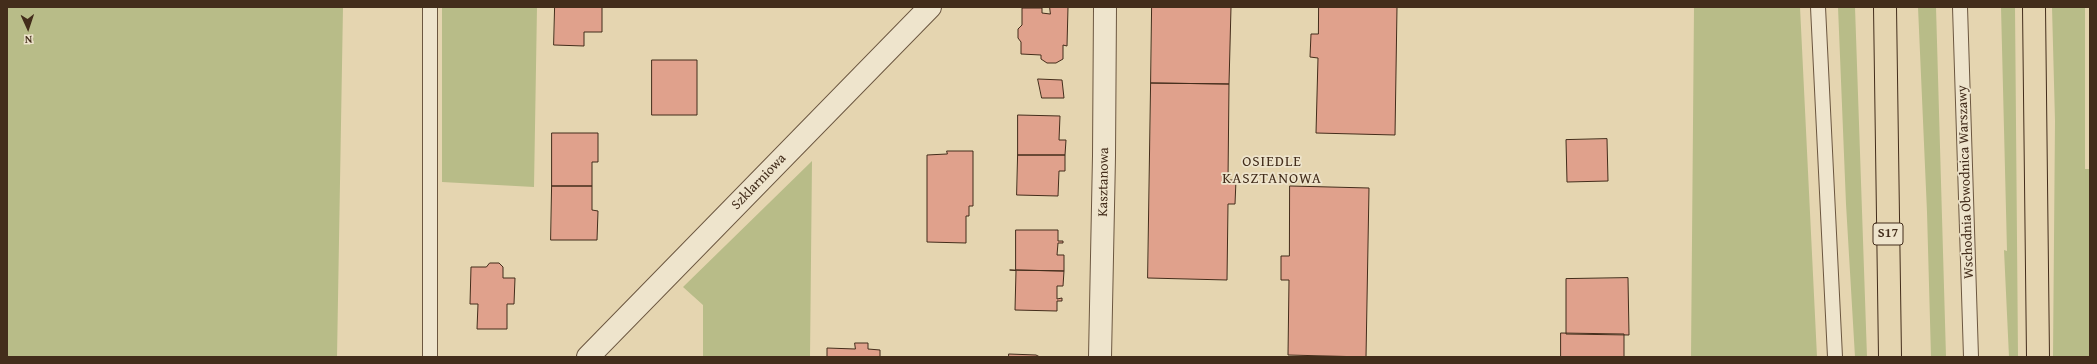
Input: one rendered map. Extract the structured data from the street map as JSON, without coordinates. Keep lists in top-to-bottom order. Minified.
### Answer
{"streets":{"highway":["S17"],"street":["Szklarniowa","Kasztanowa"],"lane":["Wschodnia Obwodnica Warszawy"]},"districts":["OSIEDLE KASZTANOWA"],"north":"bottom"}
